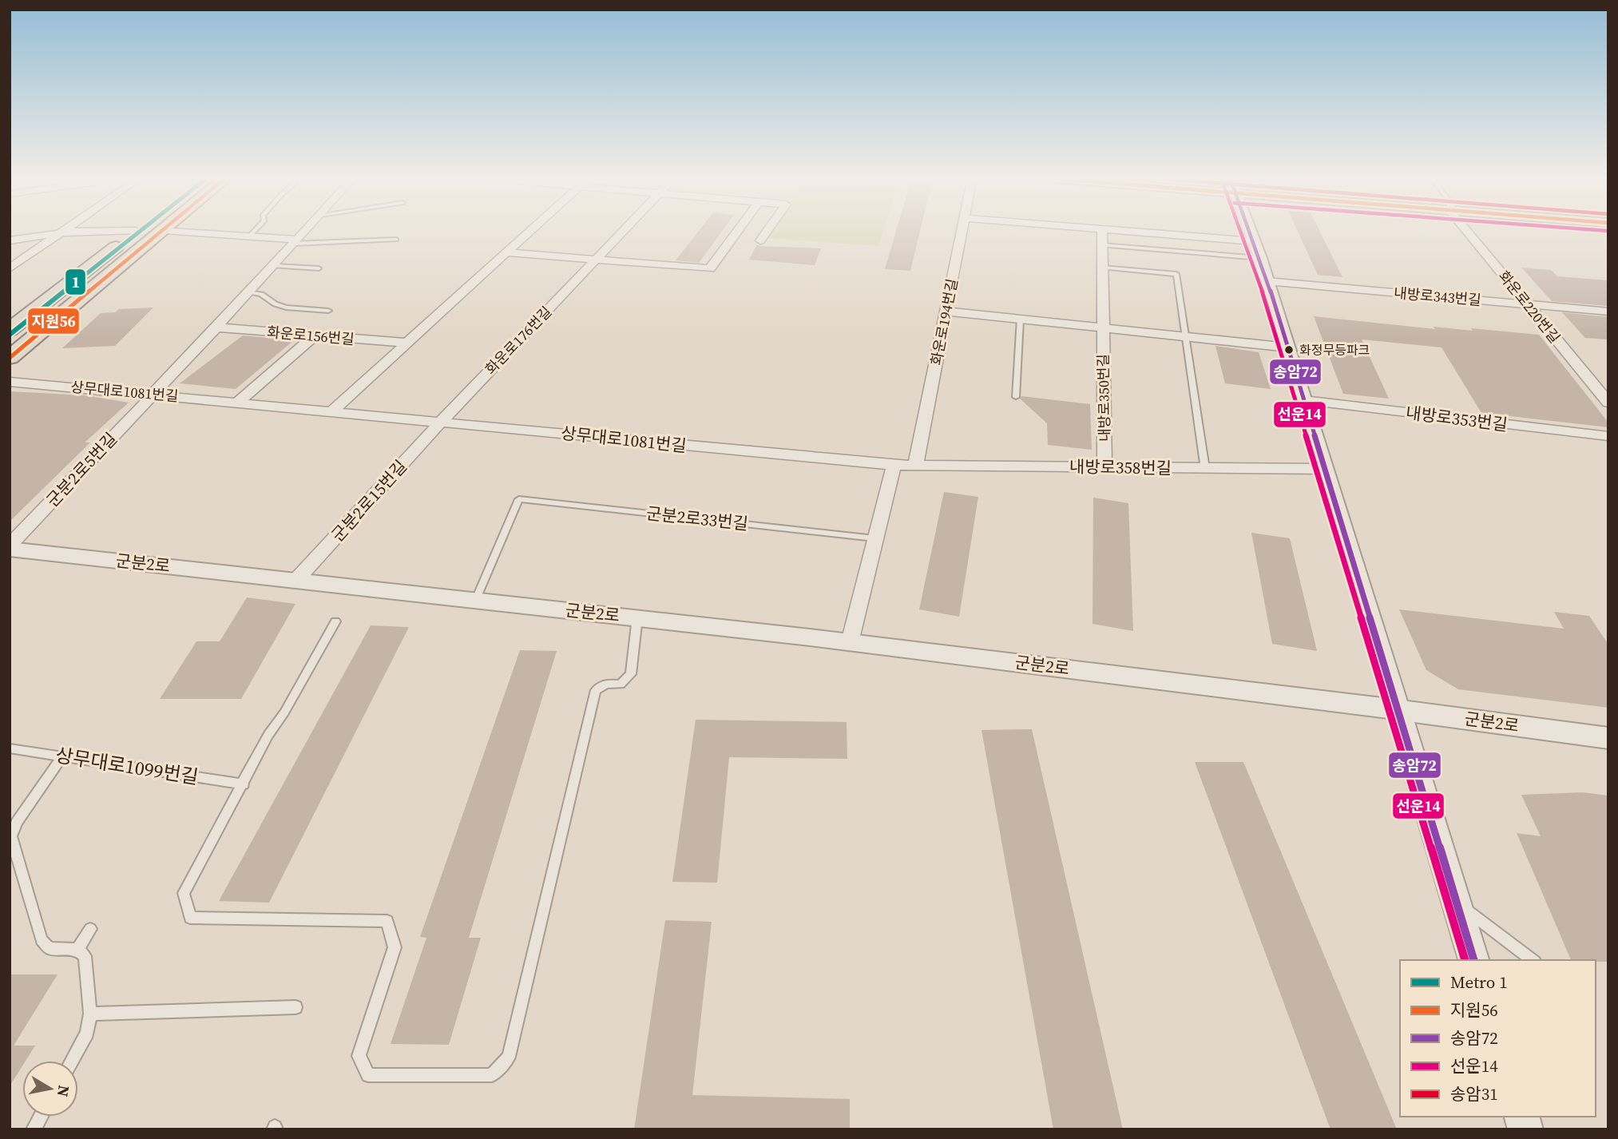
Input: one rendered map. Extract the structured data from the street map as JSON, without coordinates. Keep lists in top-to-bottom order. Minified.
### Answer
{"streets":{"street":["내방로343번길","화운로220번길","화운로194번길","화운로156번길","화운로176번길","상무대로1081번길","내방로350번길","내방로353번길","내방로358번길","군분2로5번길","군분2로15번길","군분2로"],"lane":["군분2로33번길","상무대로1099번길"]},"crossings":[["내방로343번길","화운로220번길"],["화운로194번길","상무대로1081번길"],["화운로194번길","내방로350번길"],["화운로194번길","내방로358번길"],["화운로176번길","상무대로1081번길"],["화운로176번길","군분2로15번길"],["상무대로1081번길","내방로358번길"],["상무대로1081번길","군분2로5번길"],["상무대로1081번길","군분2로15번길"],["내방로350번길","내방로358번길"],["군분2로5번길","군분2로"],["군분2로15번길","군분2로"],["군분2로33번길","군분2로"]],"places":["화정무등파크"],"lines":["metro line 1","transit line 지원56","transit line 송암72","transit line 선운14"],"legend":["Metro 1","지원56","송암72","선운14","송암31"],"north":"right"}
